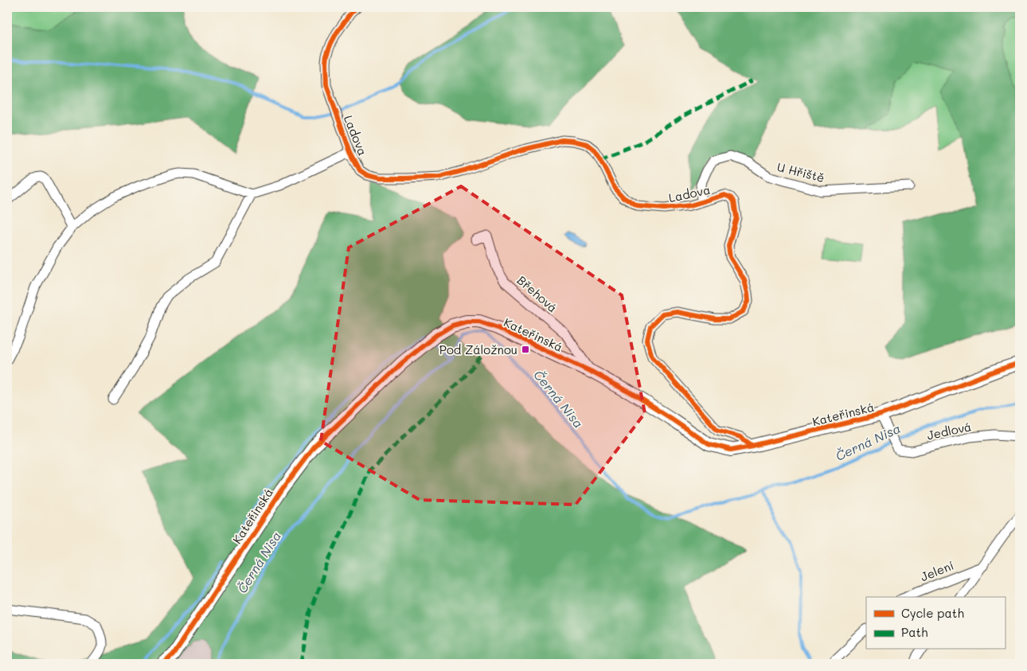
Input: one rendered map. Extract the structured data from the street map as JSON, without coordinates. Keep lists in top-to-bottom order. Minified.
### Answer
{"streets":{"street":["Ladova","U Hřiště","Břehová","Kateřinská","Jedlová","Jelení"]},"crossings":[["Ladova","U Hřiště"],["Ladova","Kateřinská"],["Břehová","Kateřinská"],["Kateřinská","Jedlová"]],"water":["Černá Nisa"],"places":{"transit":["Pod Záložnou"]},"legend":["Cycle path","Path"]}
